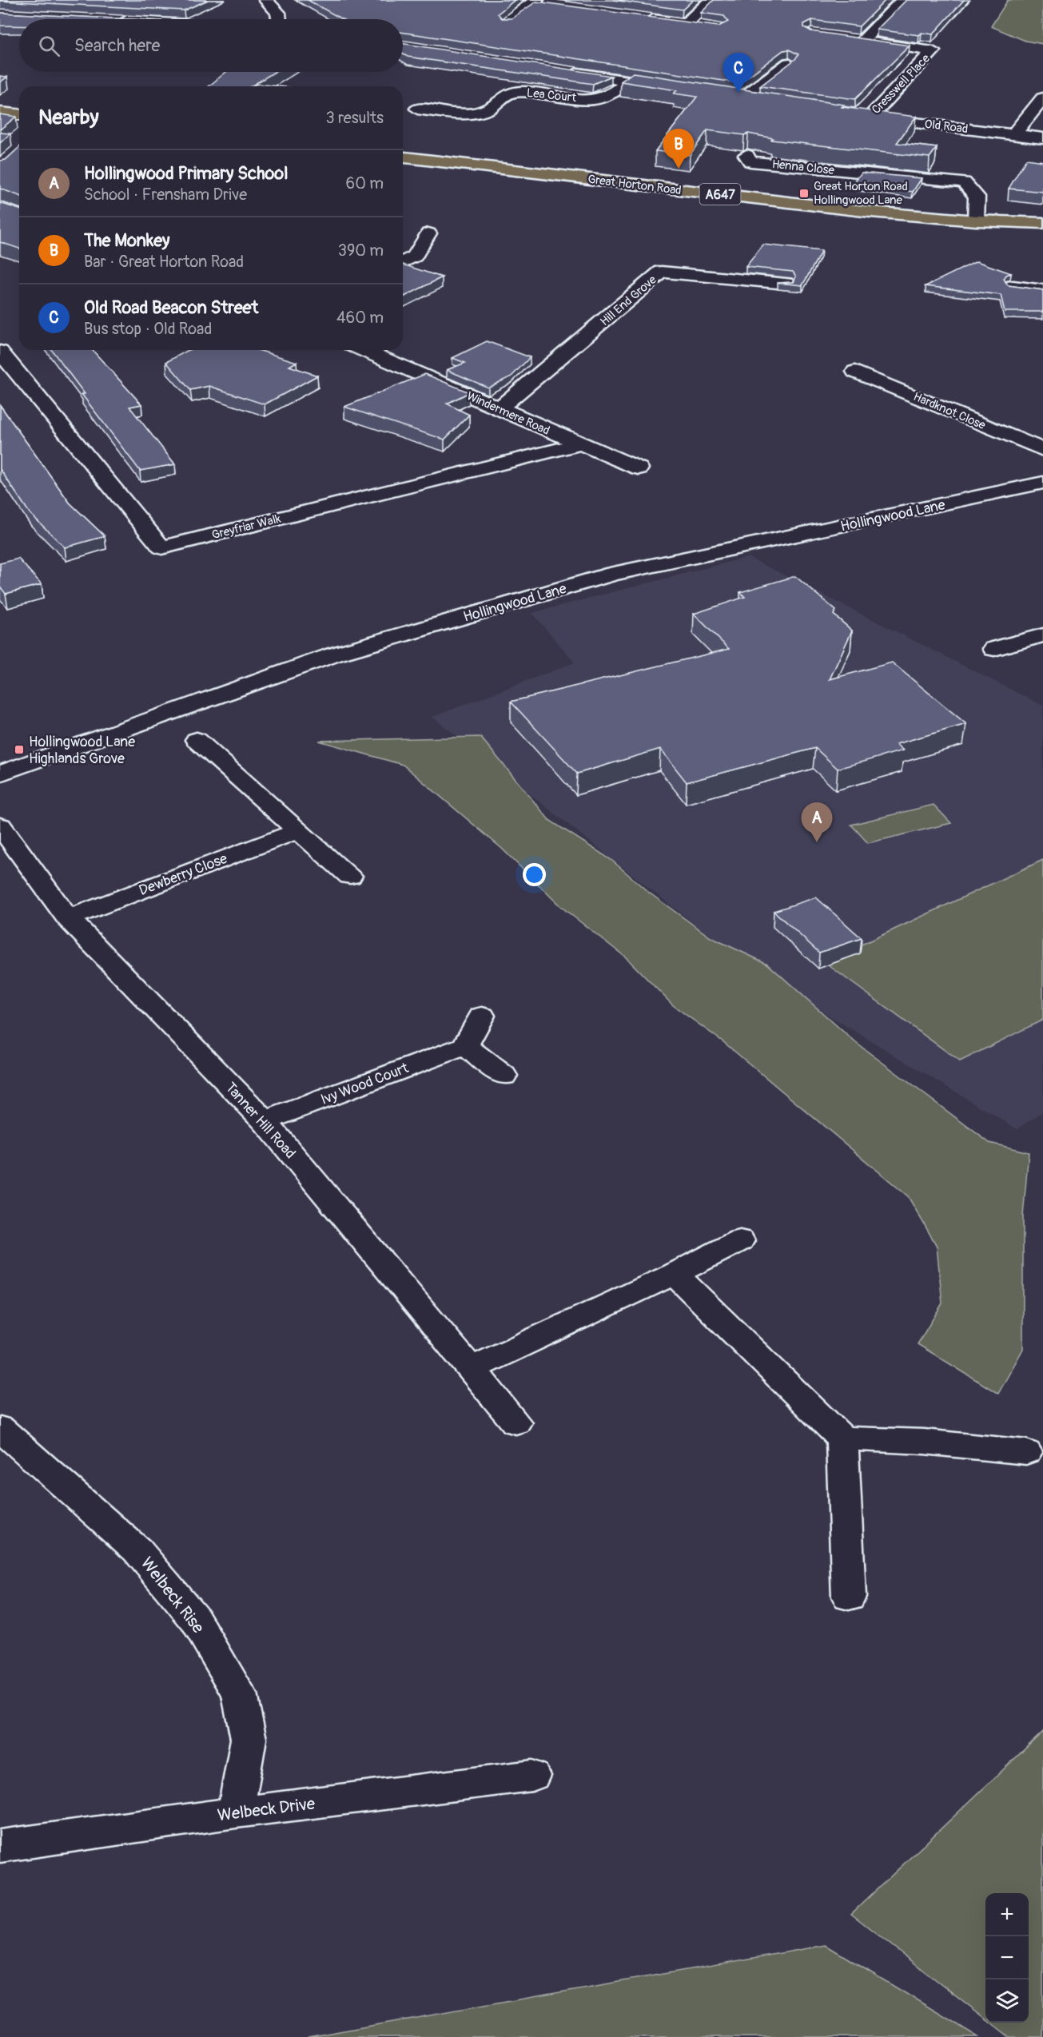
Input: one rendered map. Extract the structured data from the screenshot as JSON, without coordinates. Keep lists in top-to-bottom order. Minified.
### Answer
{"streets":{"main road":["Great Horton Road","A647"],"street":["Cresswell Place","Lea Court","Old Road","Henna Close","Hill End Grove","Hardknot Close","Windermere Road","Hollingwood Lane","Greyfriar Walk","Dewberry Close","Ivy Wood Court","Tanner Hill Road","Welbeck Rise","Welbeck Drive"]},"crossings":[["Cresswell Place","Old Road"],["Henna Close","Great Horton Road"],["Hill End Grove","Windermere Road"],["Windermere Road","Greyfriar Walk"],["Dewberry Close","Tanner Hill Road"],["Ivy Wood Court","Tanner Hill Road"],["Welbeck Rise","Welbeck Drive"]],"places":{"transit":["Great Horton Road Hollingwood Lane","Hollingwood Lane Highlands Grove"]},"page":{"search":"Search here","pins":["C","B","A"],"heading":["Nearby","3 results"],"list":[{"mark":"A","name":"Hollingwood Primary School","note":"School · Frensham Drive","value":"60 m"},{"mark":"B","name":"The Monkey","note":"Bar · Great Horton Road","value":"390 m"},{"mark":"C","name":"Old Road Beacon Street","note":"Bus stop · Old Road","value":"460 m"}],"map_buttons":["+","−"]}}
